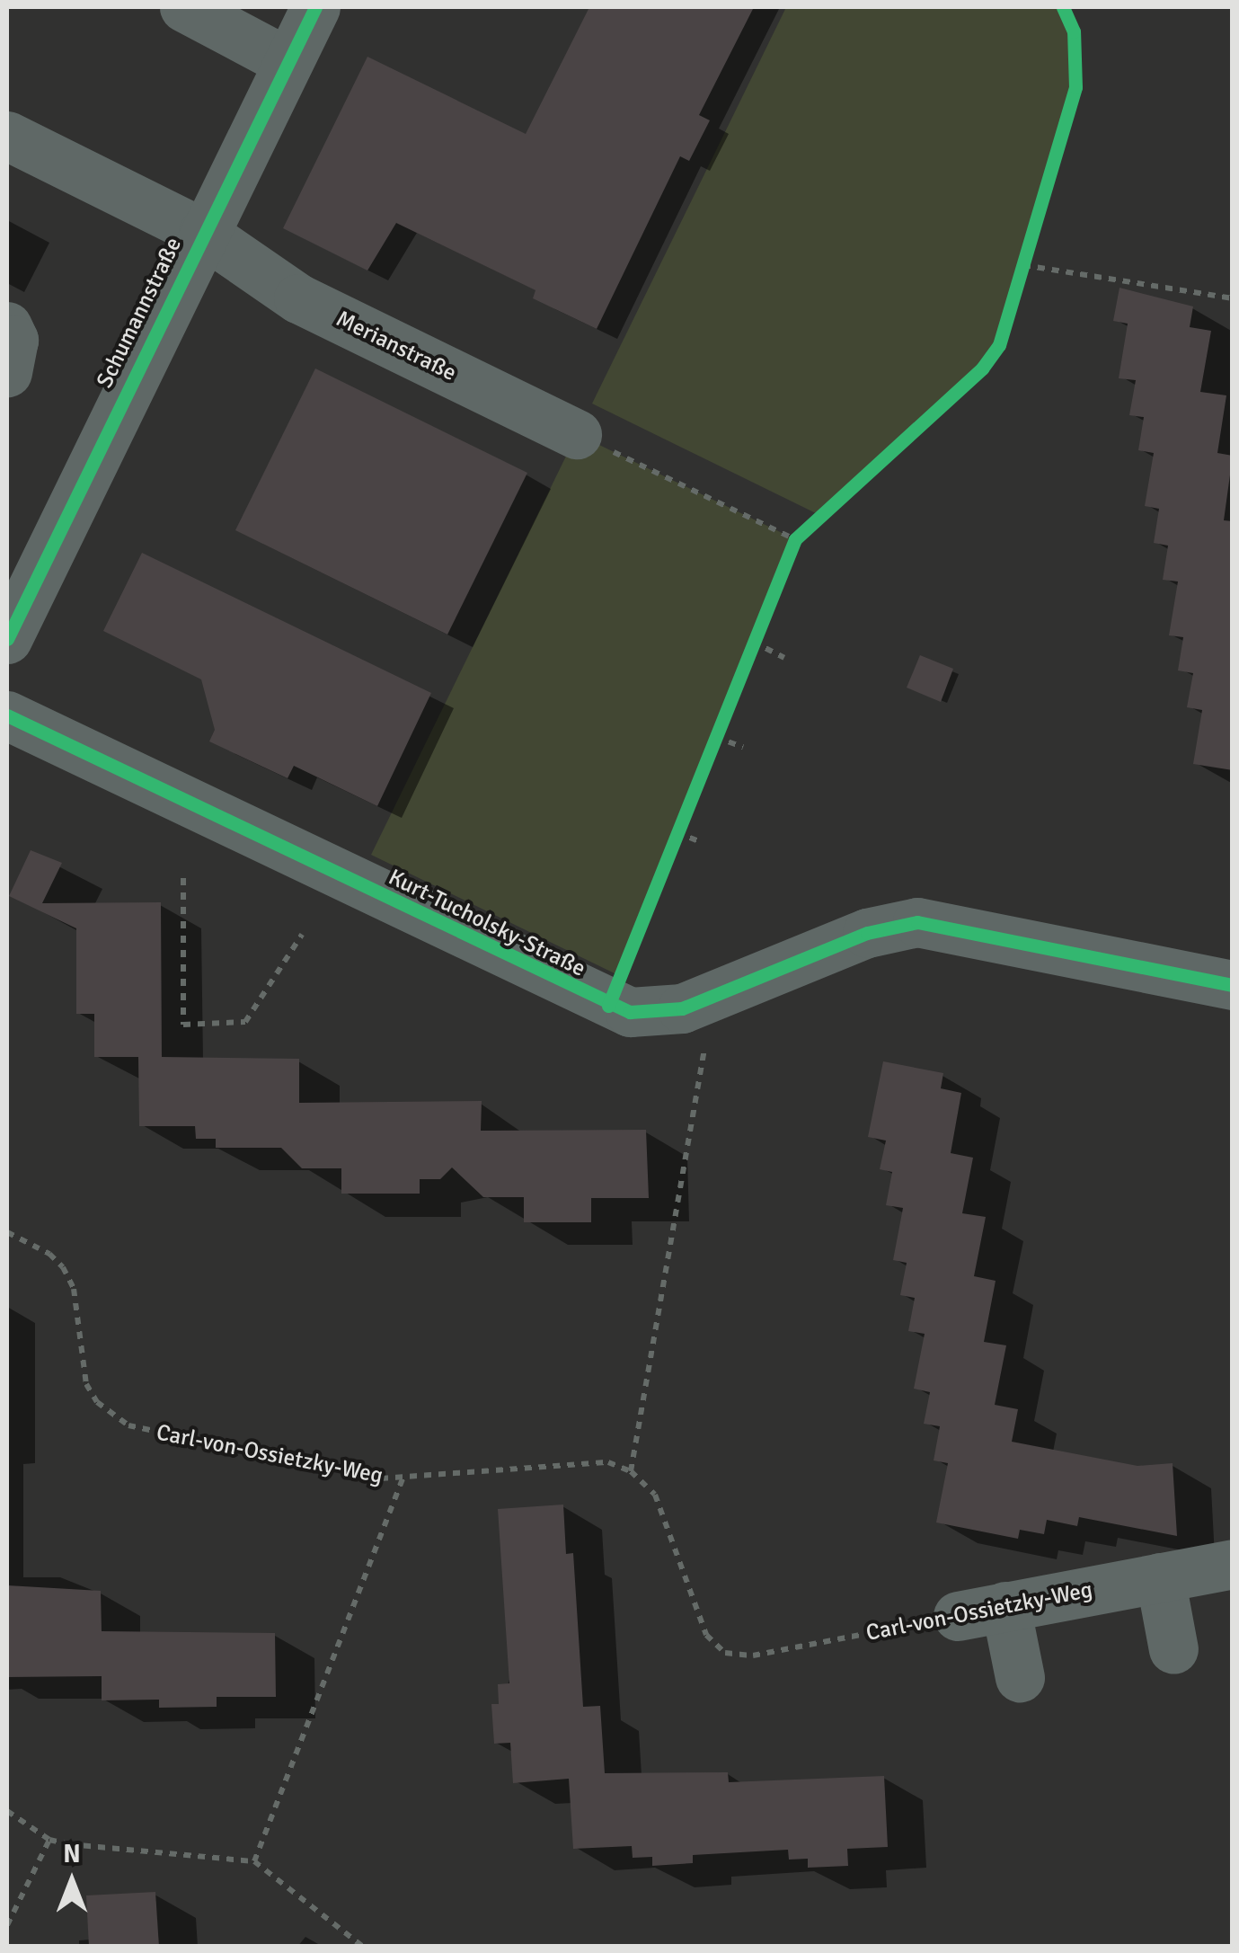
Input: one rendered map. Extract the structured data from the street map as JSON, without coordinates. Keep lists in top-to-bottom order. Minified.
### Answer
{"streets":{"street":["Schumannstraße","Merianstraße","Kurt-Tucholsky-Straße","Carl-von-Ossietzky-Weg"]},"crossings":[["Schumannstraße","Merianstraße"]],"north":"top"}
